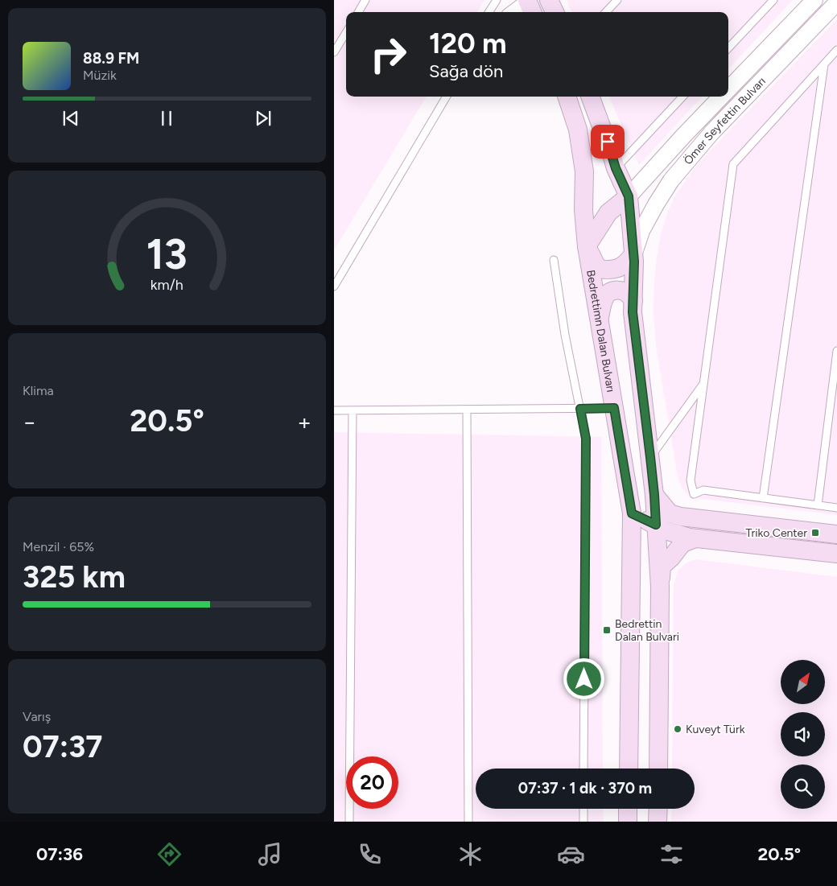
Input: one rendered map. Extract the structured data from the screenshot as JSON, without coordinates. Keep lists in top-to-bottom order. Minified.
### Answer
{"streets":{"main road":["Bedrettimn Dalan Bulvarı"],"street":["Ömer Seyfettin Bulvarı"]},"places":{"transit":["Triko Center","Bedrettin Dalan Bulvari"],"other":["Kuveyt Türk"]},"north":"top right","page":{"turn":["120 m","Sağa dön"],"song":["88.9 FM","Müzik"],"tile":["Klima",["Menzil · 65%","325 km"],["Varış","07:37"]],"heat":["−","20.5°","+"],"limit":"20","trip":"07:37 · 1 dk · 370 m","tabs":["07:36","20.5°"],"gauge":["13","km/h"]}}
